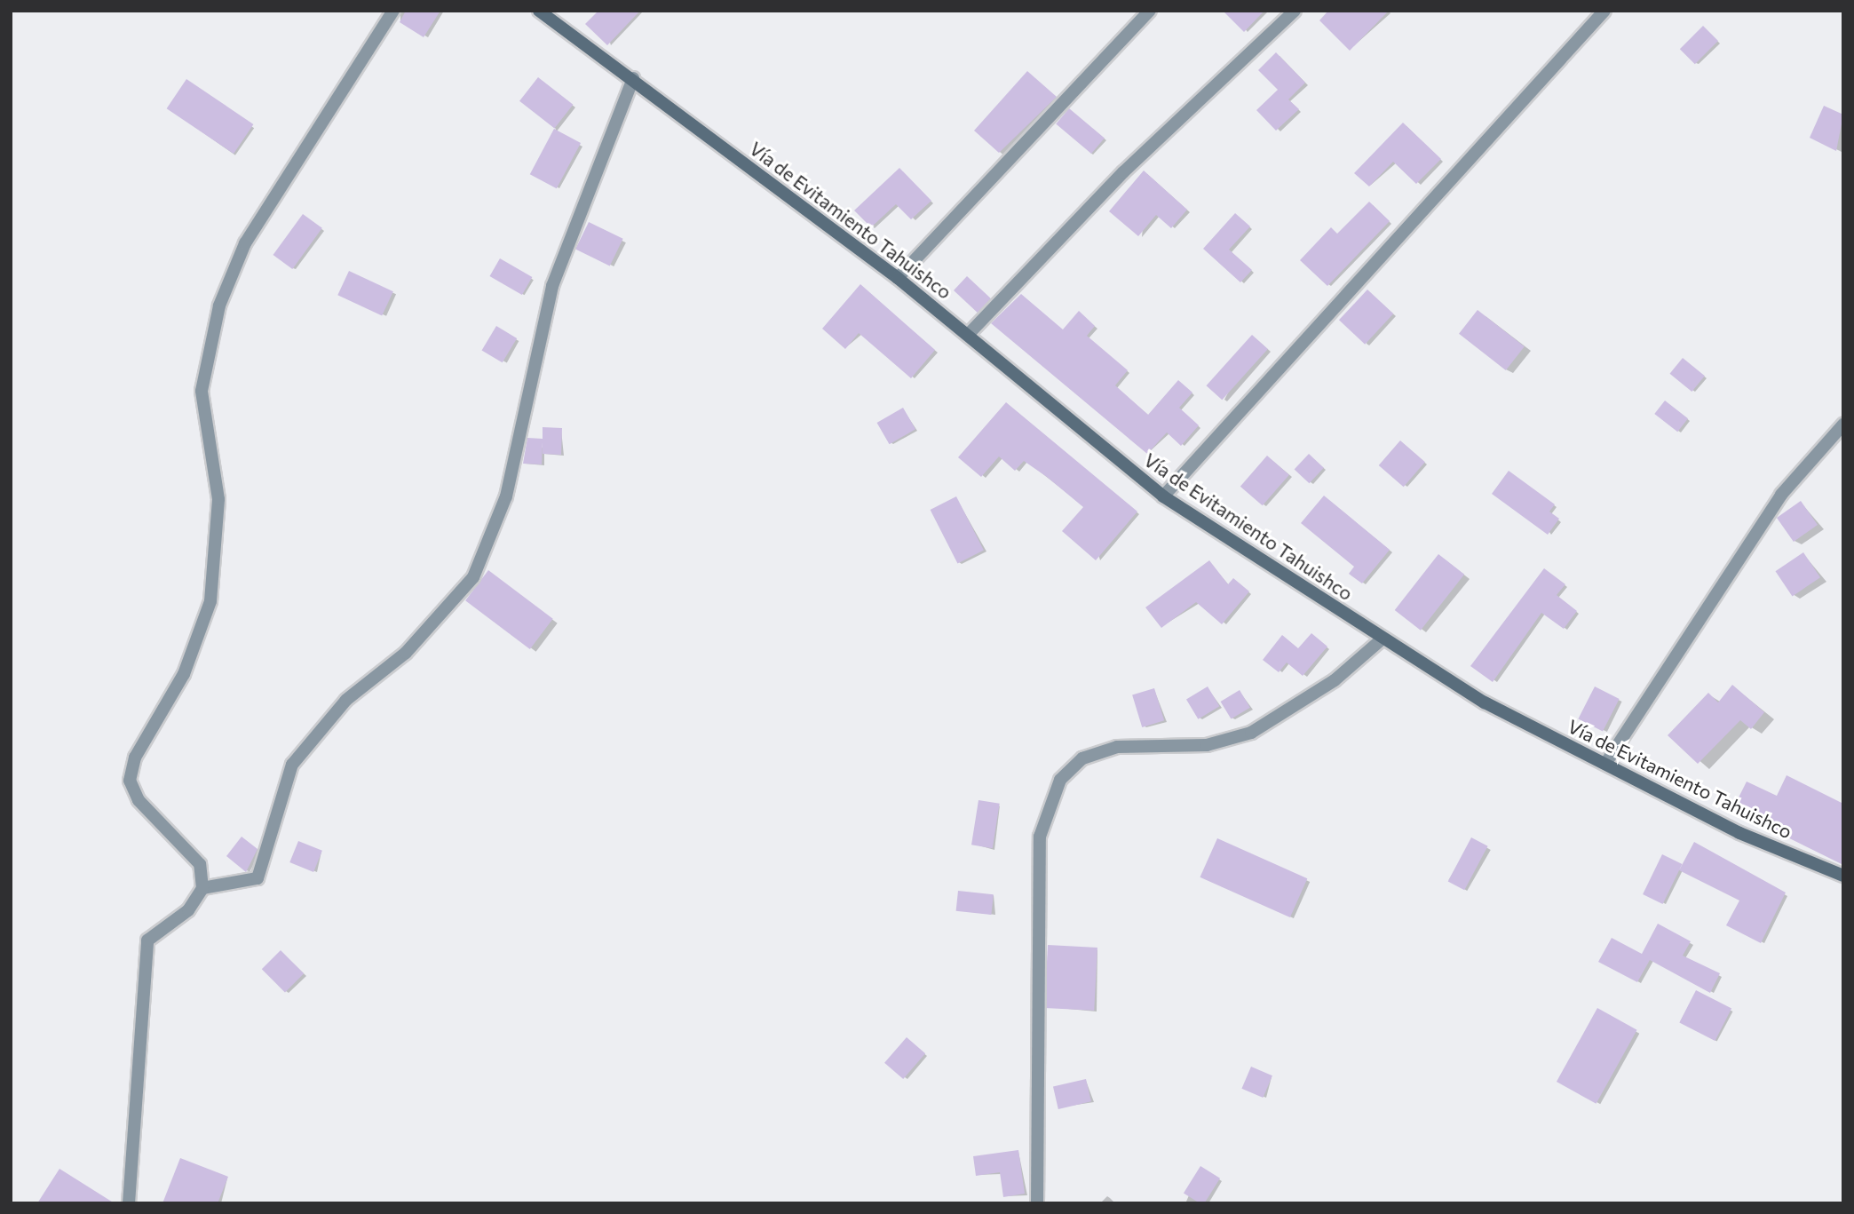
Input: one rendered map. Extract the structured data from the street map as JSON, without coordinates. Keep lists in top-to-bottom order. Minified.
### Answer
{"streets":{"main road":["Vía de Evitamiento Tahuishco"]}}
